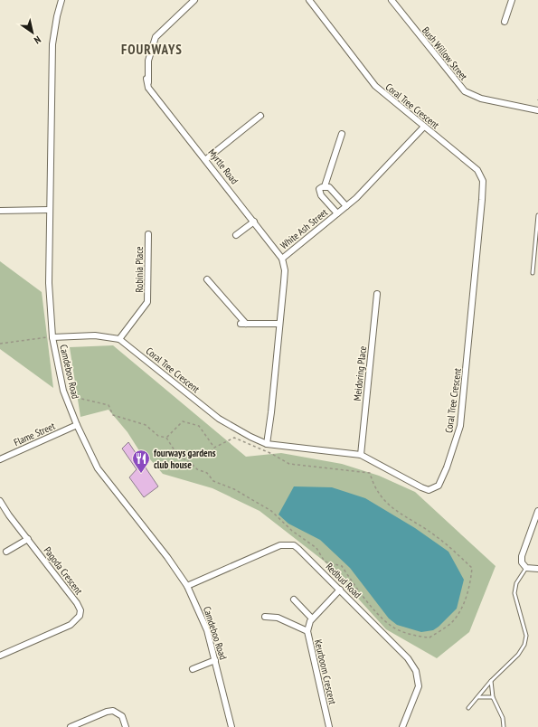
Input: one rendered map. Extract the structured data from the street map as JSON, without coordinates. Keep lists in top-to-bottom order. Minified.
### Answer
{"streets":{"street":["Bush Willow Street","Coral Tree Crescent","Myrtle Road","White Ash Street","Robinia Place","Camdeboo Road","Meidoring Place","Flame Street","Pagoda Crescent","Redbud Road","Keurboom Crescent"]},"crossings":[["Coral Tree Crescent","White Ash Street"],["Coral Tree Crescent","Robinia Place"],["Coral Tree Crescent","Meidoring Place"],["Myrtle Road","White Ash Street"],["Camdeboo Road","Flame Street"],["Camdeboo Road","Redbud Road"],["Redbud Road","Keurboom Crescent"]],"districts":["FOURWAYS"],"places":{"restaurant":["fourways gardens club house"]},"north":"bottom right"}
